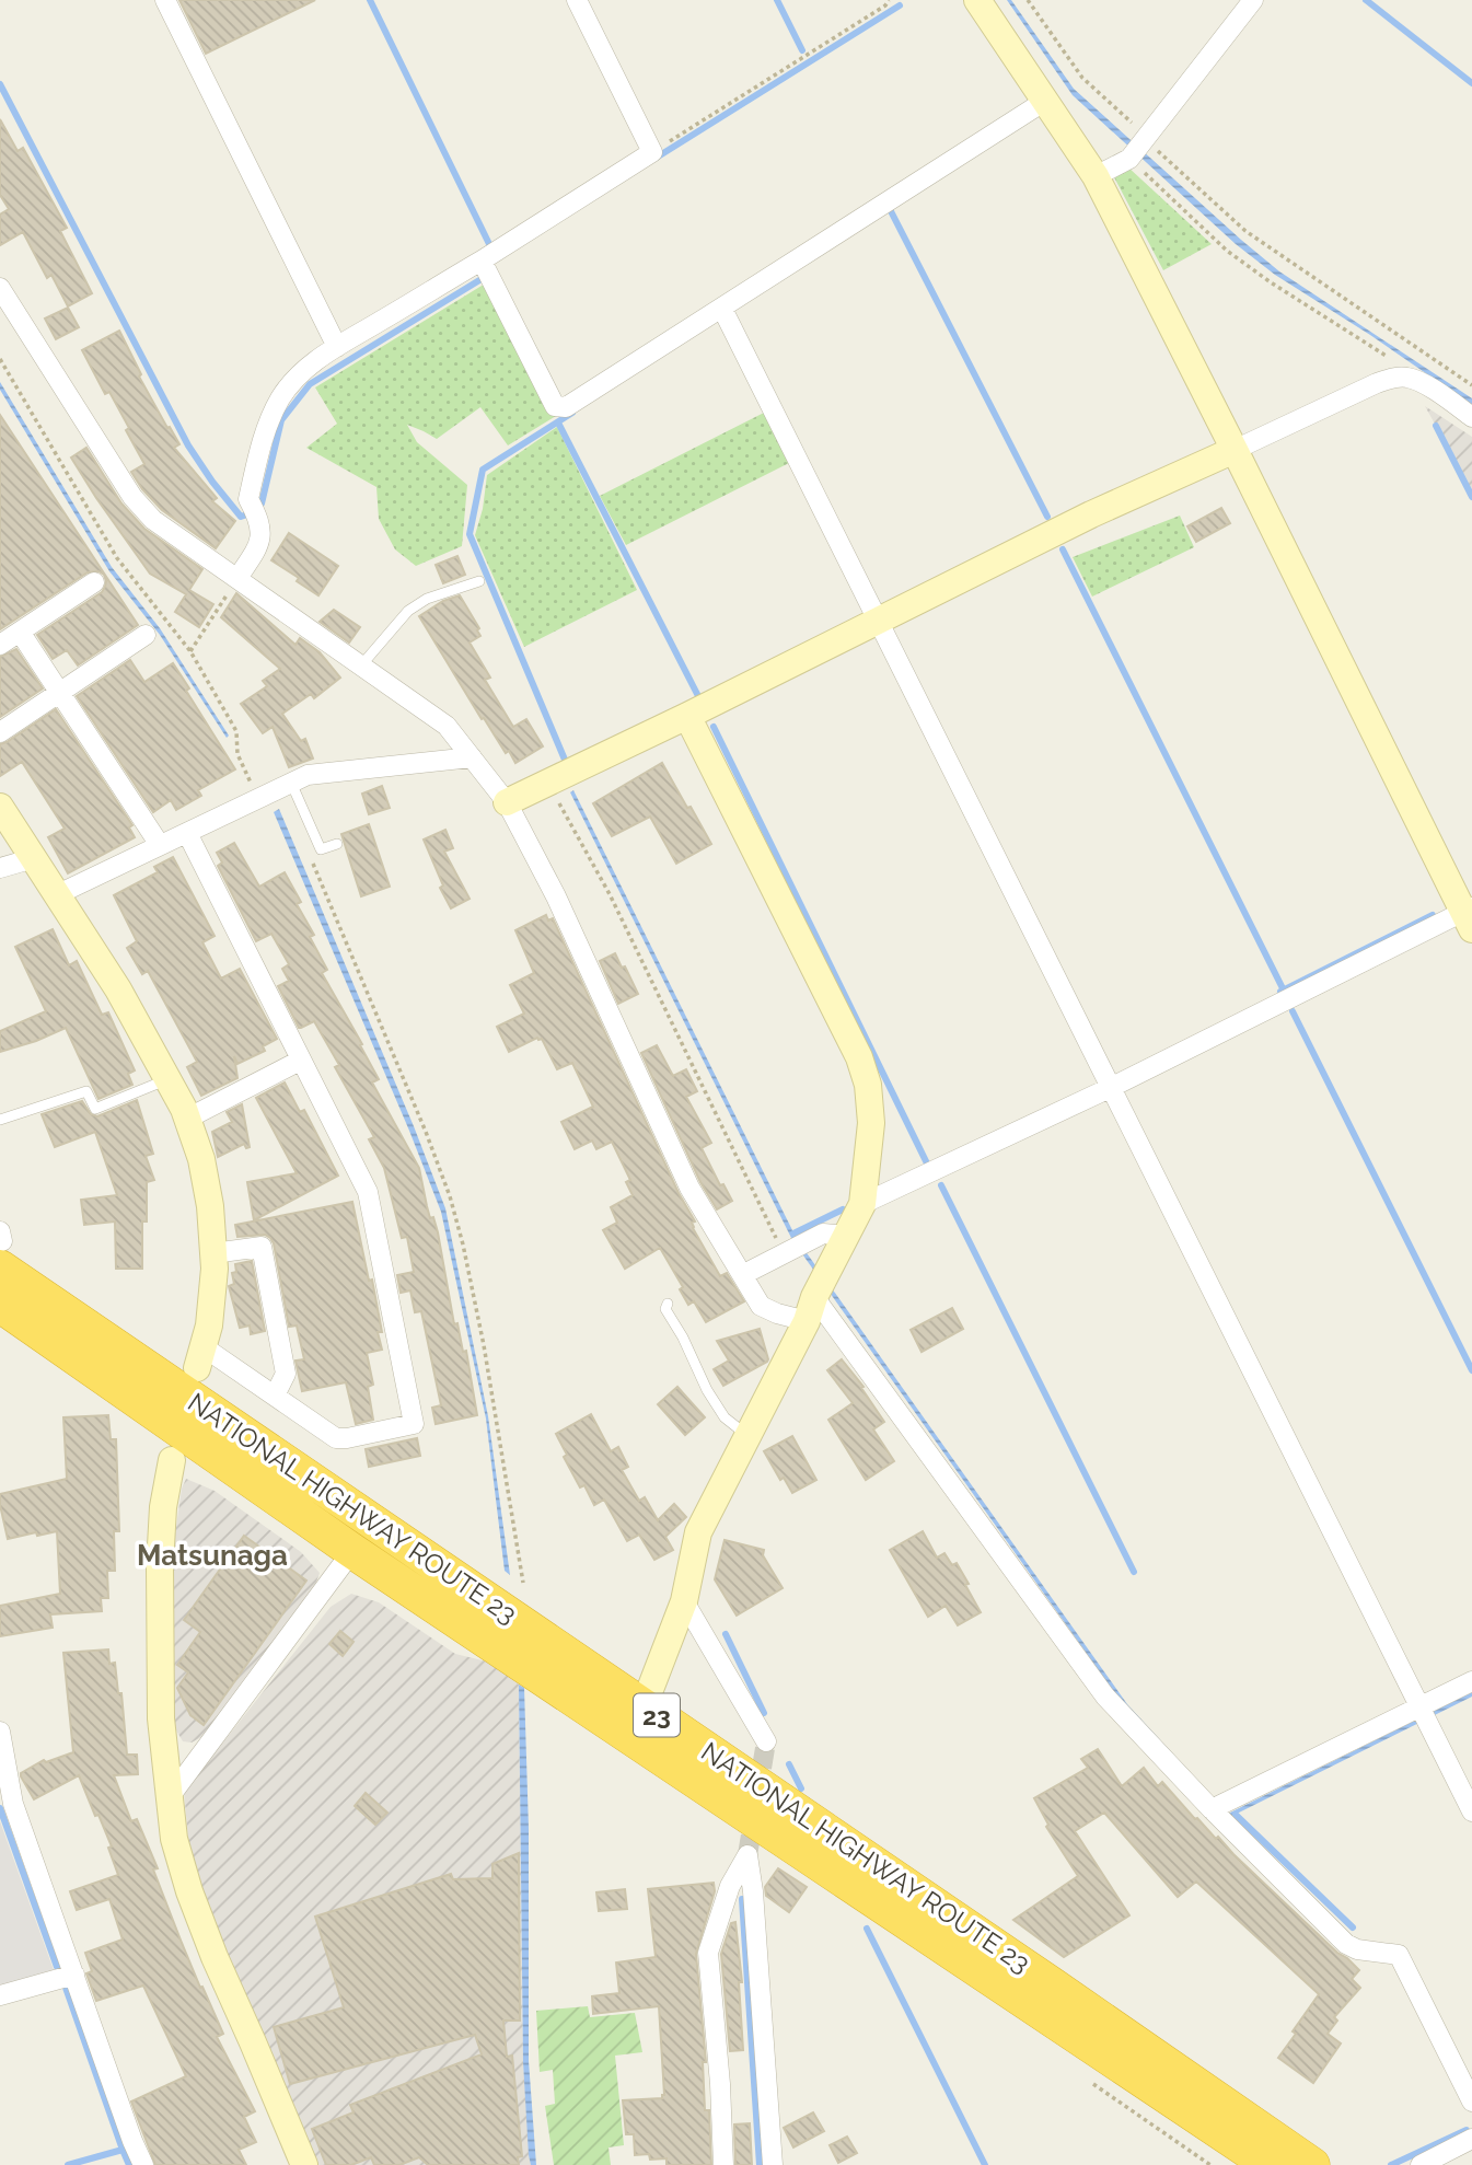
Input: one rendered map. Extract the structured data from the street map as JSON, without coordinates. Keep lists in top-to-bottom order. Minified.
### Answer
{"streets":{"highway":["NATIONAL HIGHWAY ROUTE 23","23"]},"districts":["Matsunaga"]}
